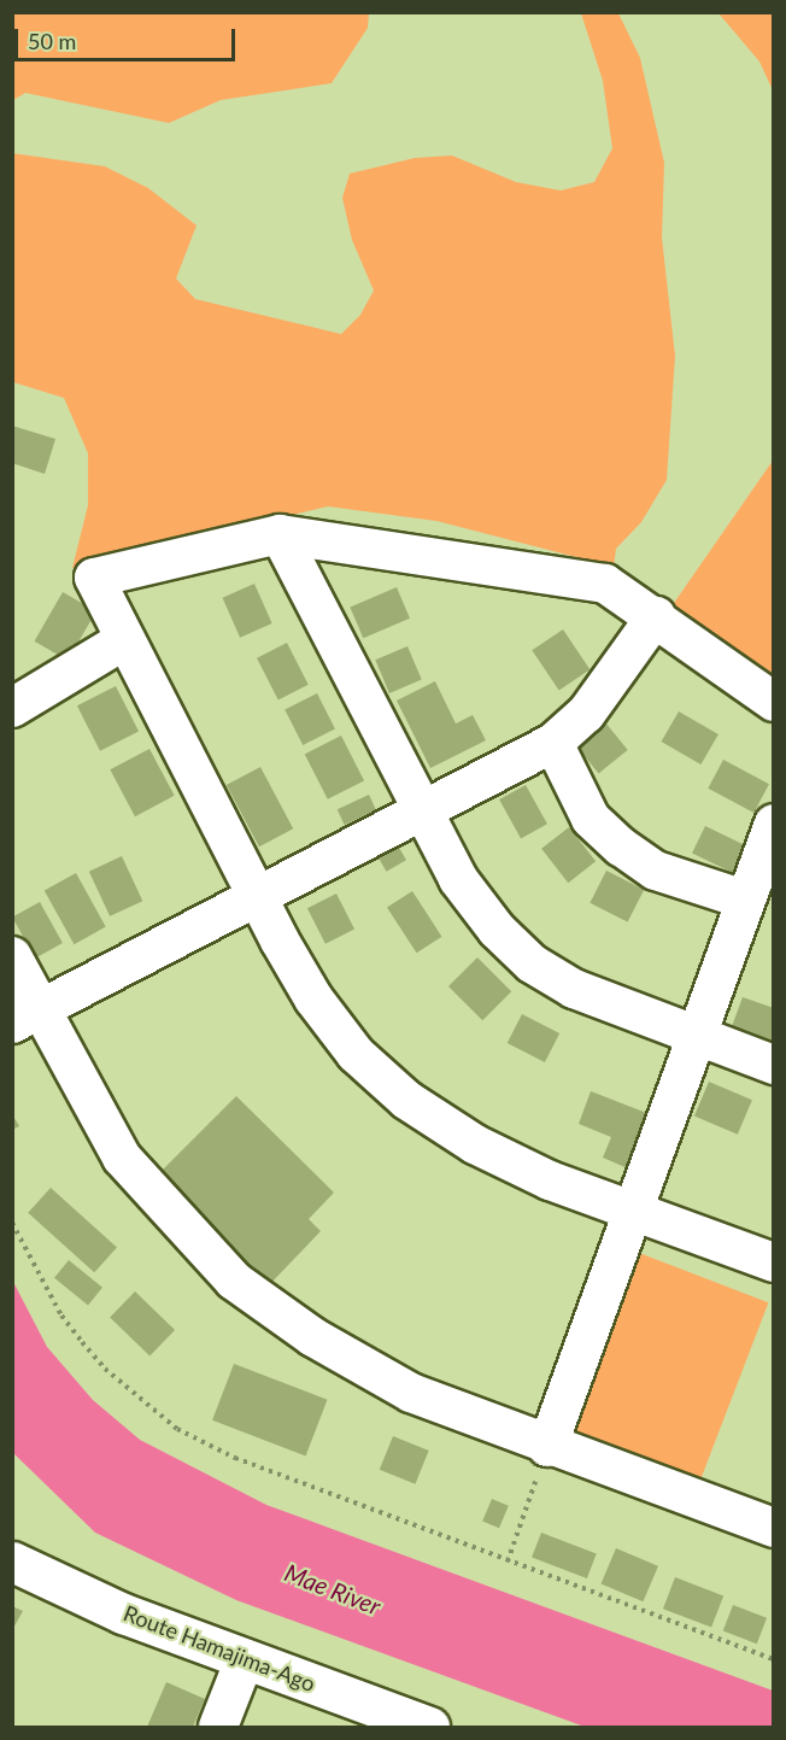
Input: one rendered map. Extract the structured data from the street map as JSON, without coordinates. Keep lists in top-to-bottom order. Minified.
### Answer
{"streets":{"main road":["Route Hamajima-Ago"]},"water":["Mae River"],"scale_bar":"50 m"}
